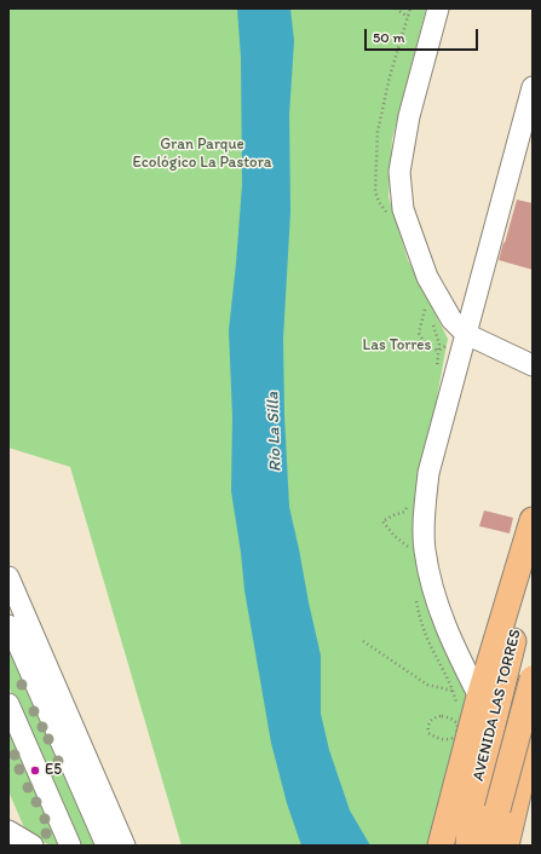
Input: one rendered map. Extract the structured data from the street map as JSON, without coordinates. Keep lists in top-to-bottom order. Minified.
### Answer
{"streets":{"main road":["AVENIDA LAS TORRES"]},"water":["Río La Silla"],"parks":["Gran Parque Ecológico La Pastora","Las Torres"],"places":["E5"],"scale_bar":"50 m"}
